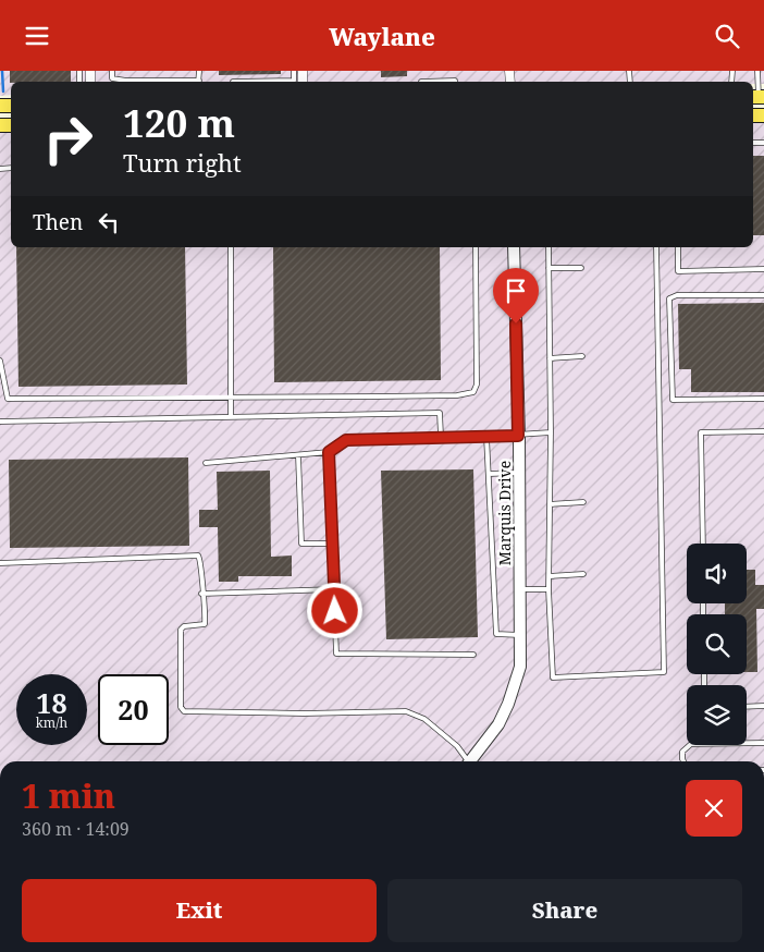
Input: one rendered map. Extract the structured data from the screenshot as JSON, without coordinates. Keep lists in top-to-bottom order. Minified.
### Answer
{"streets":{"street":["Marquis Drive"]},"page":{"header":"Waylane","turn":["120 m","Turn right"],"then":"Then","speed":"18 km/h","limit":"20","heading":["1 min","360 m · 14:09"],"buttons":["Exit","Share"]}}
